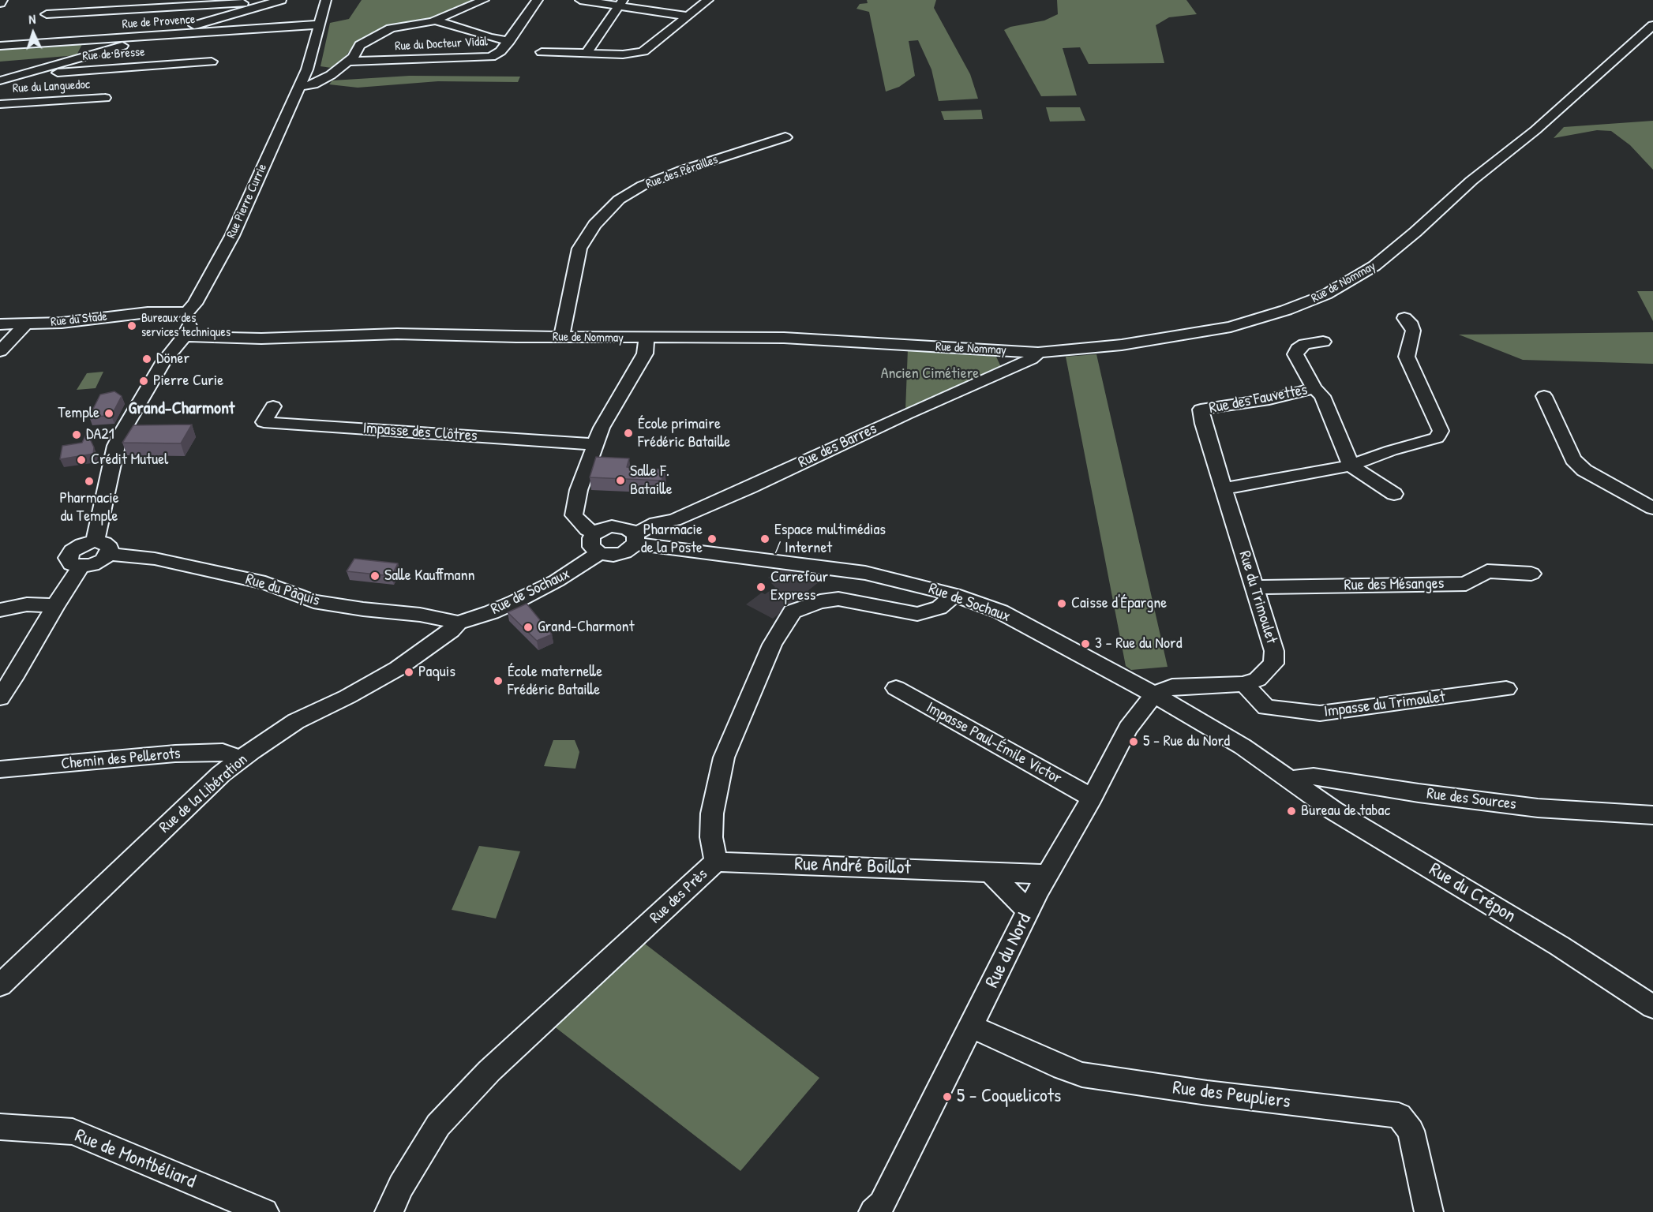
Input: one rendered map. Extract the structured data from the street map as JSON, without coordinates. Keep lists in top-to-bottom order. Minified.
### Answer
{"streets":{"street":["Rue de Provence","Rue du Docteur Vidal","Rue de Bresse","Rue du Languedoc","Rue des Pérailles","Rue Pierre Currie","Rue de Nommay","Rue du Stade","Rue des Fauvettes","Impasse des Clôtres","Rue des Barres","Rue des Mésanges","Rue du Pâquis","Rue de Sochaux","Rue du Trimoulet","Impasse du Trimoulet","Impasse Paul-Émile Victor","Chemin des Pellerots","Rue de la Libération","Rue des Sources","Rue André Boillot","Rue du Crépon","Rue des Près","Rue du Nord","Rue des Peupliers","Rue de Montbéliard"]},"crossings":[["Rue de Provence","Rue Pierre Currie"],["Rue des Pérailles","Rue de Nommay"],["Rue Pierre Currie","Rue du Stade"],["Rue de Nommay","Rue des Barres"],["Rue des Fauvettes","Rue du Trimoulet"],["Rue des Barres","Rue de Sochaux"],["Rue des Mésanges","Rue du Trimoulet"],["Rue du Pâquis","Rue de Sochaux"],["Rue du Pâquis","Rue de la Libération"],["Rue de Sochaux","Rue du Trimoulet"],["Rue de Sochaux","Rue de la Libération"],["Rue de Sochaux","Rue des Sources"],["Rue de Sochaux","Rue du Crépon"],["Rue de Sochaux","Rue des Près"],["Rue de Sochaux","Rue du Nord"],["Rue du Trimoulet","Impasse du Trimoulet"],["Rue du Trimoulet","Rue du Nord"],["Impasse Paul-Émile Victor","Rue du Nord"],["Chemin des Pellerots","Rue de la Libération"],["Rue des Sources","Rue du Crépon"],["Rue André Boillot","Rue des Près"],["Rue André Boillot","Rue du Nord"],["Rue du Nord","Rue des Peupliers"]],"districts":["Grand-Charmont"],"parks":["Ancien Cimétiere"],"places":["Bureaux des services techniques","Döner","Pierre Curie","Temple","École primaire Frédéric Bataille","DA21","Crédit Mutuel","Salle F. Bataille","Pharmacie du Temple","Pharmacie de la Poste","Espace multimédias / Internet","Salle Kauffmann","Carrefour Express","Caisse d'Épargne","Grand-Charmont","3 - Rue du Nord","Paquis","École maternelle Frédéric Bataille","5 - Rue du Nord","Bureau de tabac","5 - Coquelicots"],"north":"top"}
